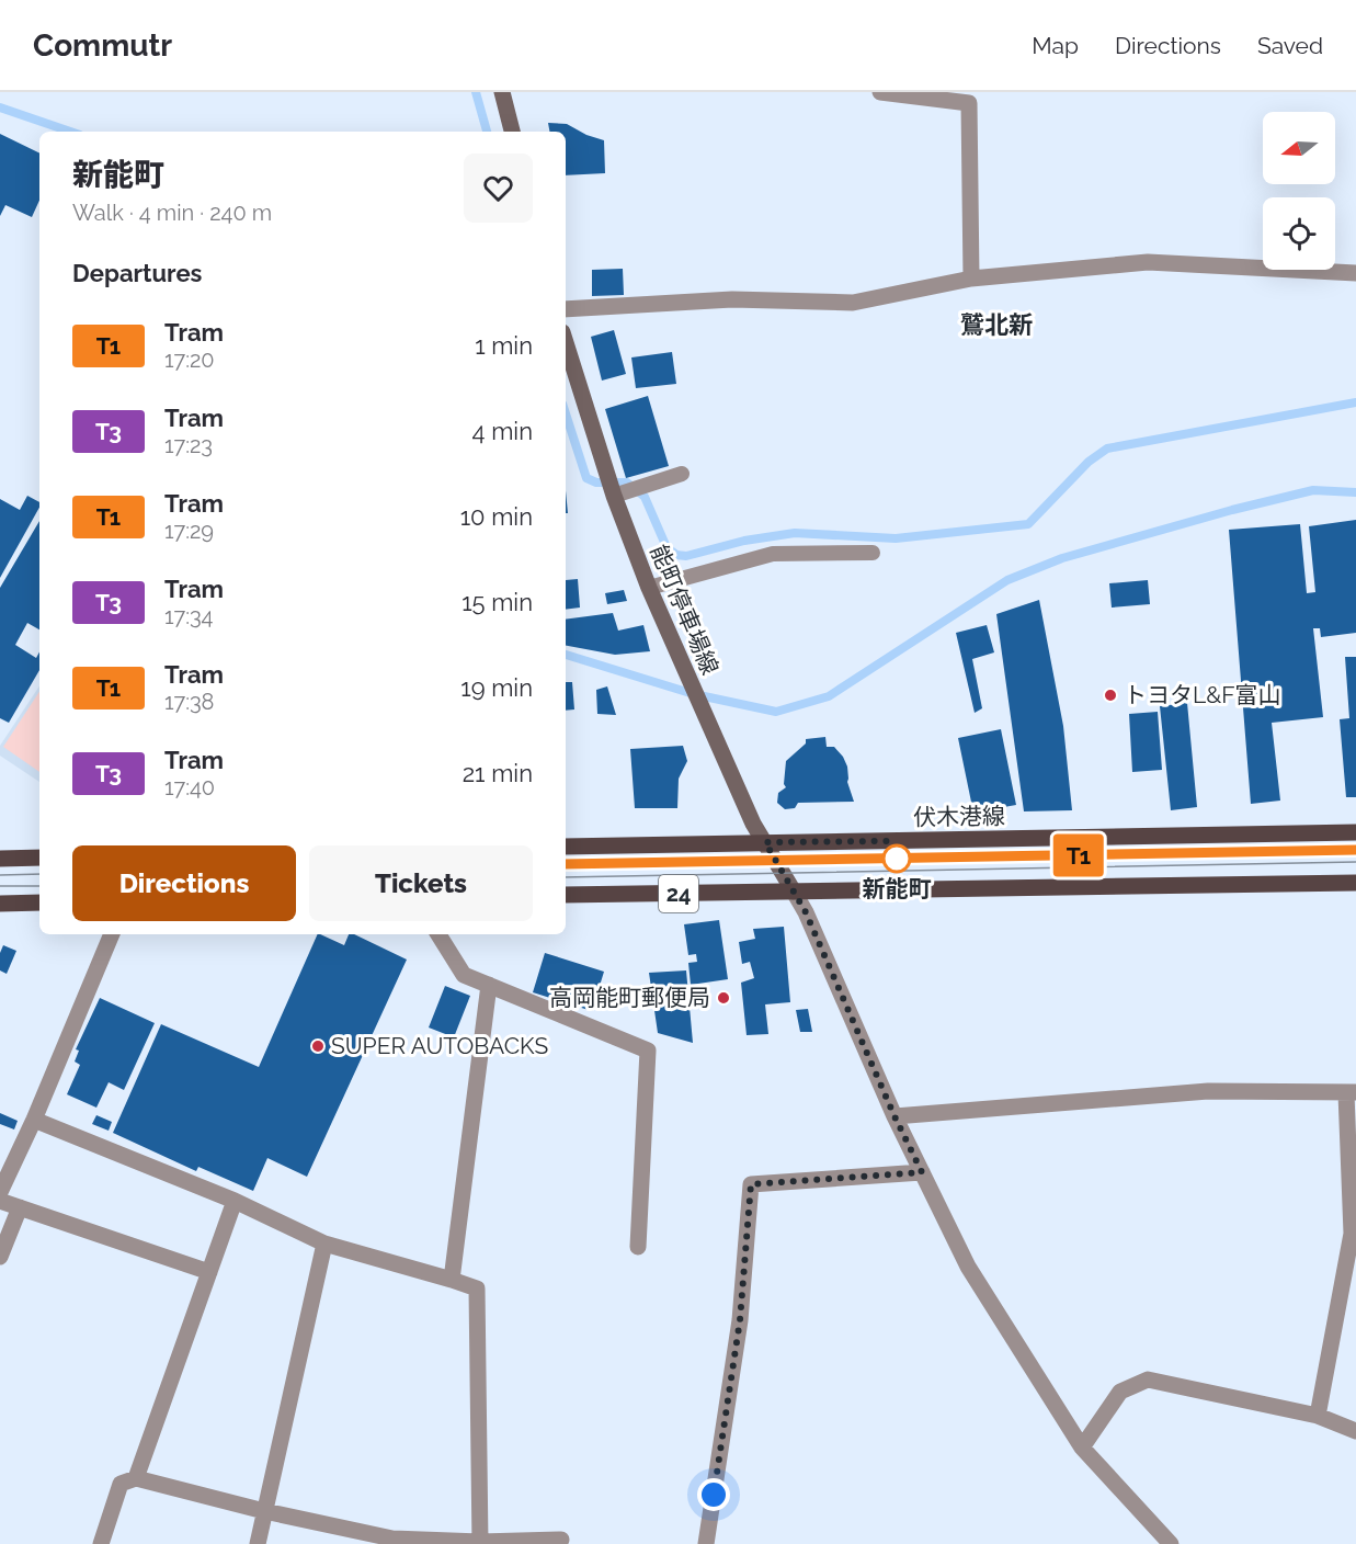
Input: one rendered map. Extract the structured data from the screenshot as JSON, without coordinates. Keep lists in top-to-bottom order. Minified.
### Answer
{"streets":{"main road":["能町停車場線","伏木港線","24"]},"crossings":[["能町停車場線","伏木港線"],["能町停車場線","24"]],"districts":["鷲北新"],"places":["トヨタL&F富山","新能町","高岡能町郵便局","SUPER AUTOBACKS"],"lines":["tram line T1"],"north":"left","page":{"header":"Commutr","nav":["Map","Directions","Saved"],"on_map":"T1","heading":[["新能町","Walk · 4 min · 240 m"],"Departures"],"list":[{"mark":"T1","name":"Tram","note":"17:20","value":"1 min"},{"mark":"T3","name":"Tram","note":"17:23","value":"4 min"},{"mark":"T1","name":"Tram","note":"17:29","value":"10 min"},{"mark":"T3","name":"Tram","note":"17:34","value":"15 min"},{"mark":"T1","name":"Tram","note":"17:38","value":"19 min"},{"mark":"T3","name":"Tram","note":"17:40","value":"21 min"}],"buttons":["Directions","Tickets"]}}
